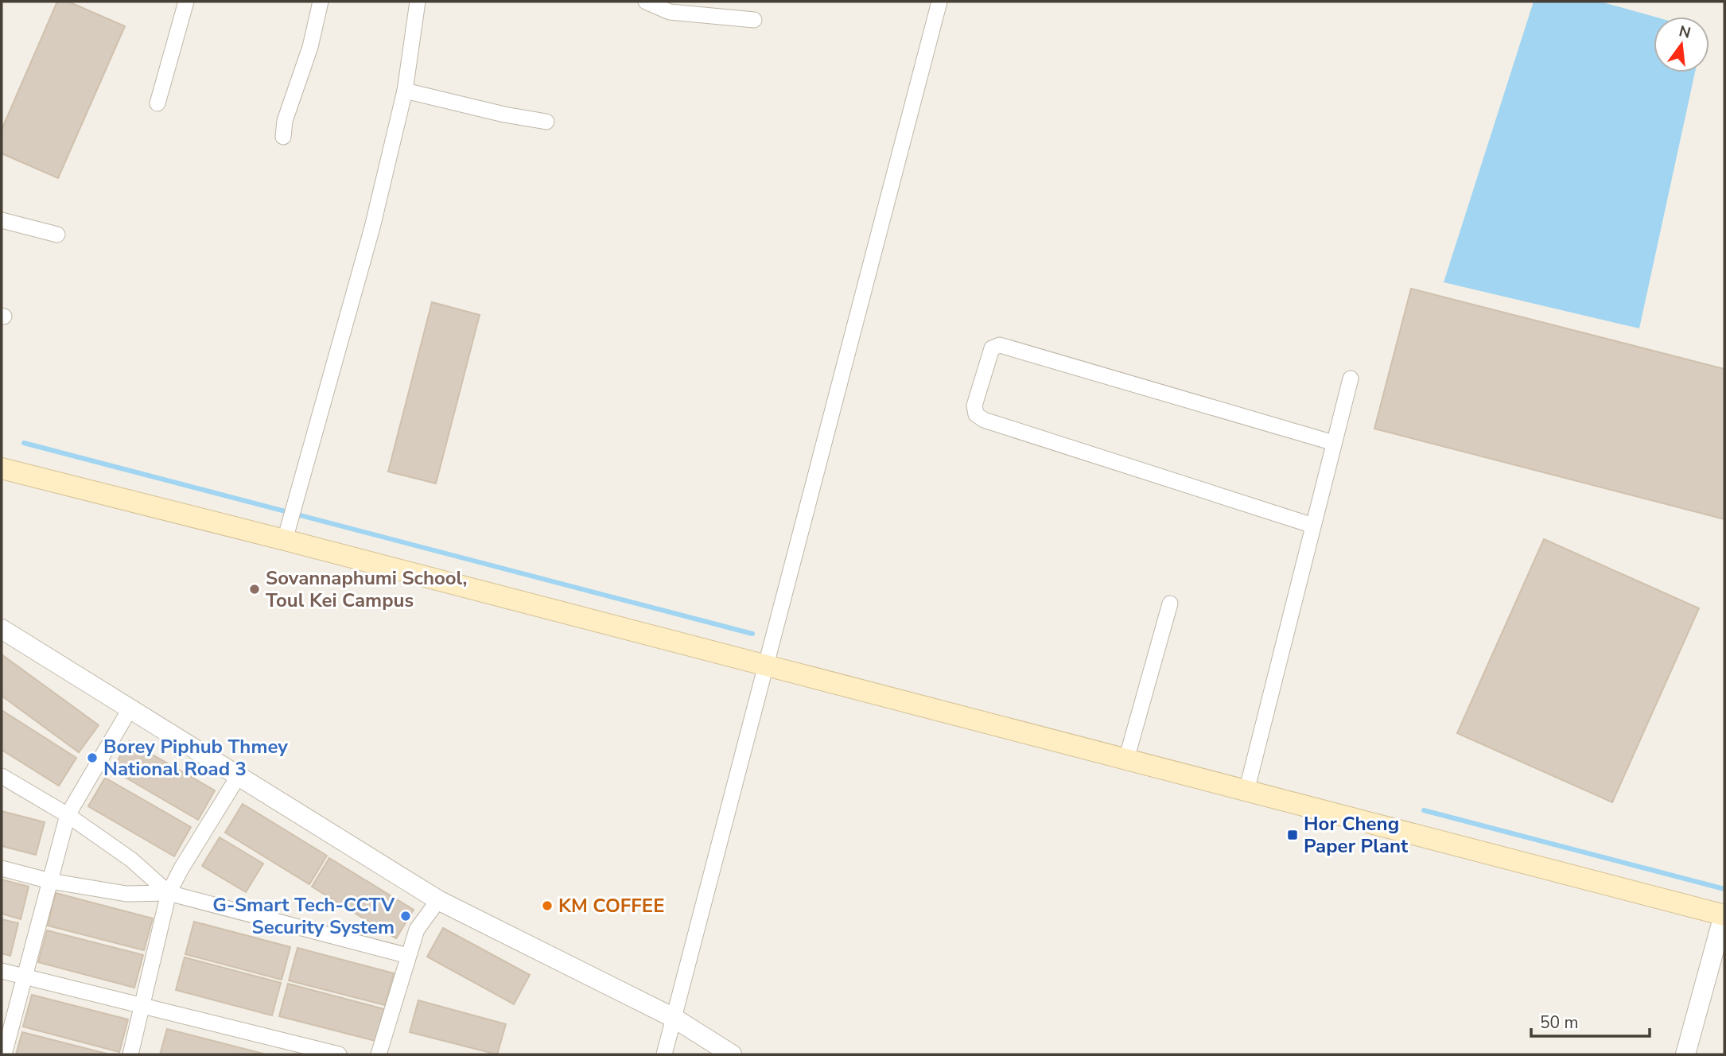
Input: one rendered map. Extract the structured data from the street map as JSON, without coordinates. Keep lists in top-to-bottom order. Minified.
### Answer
{"places":{"other":["Sovannaphumi School, Toul Kei Campus","Borey Piphub Thmey National Road 3","KM COFFEE","G-Smart Tech-CCTV Security System"],"transit":["Hor Cheng Paper Plant"]},"scale_bar":"50 m","north":"top"}
